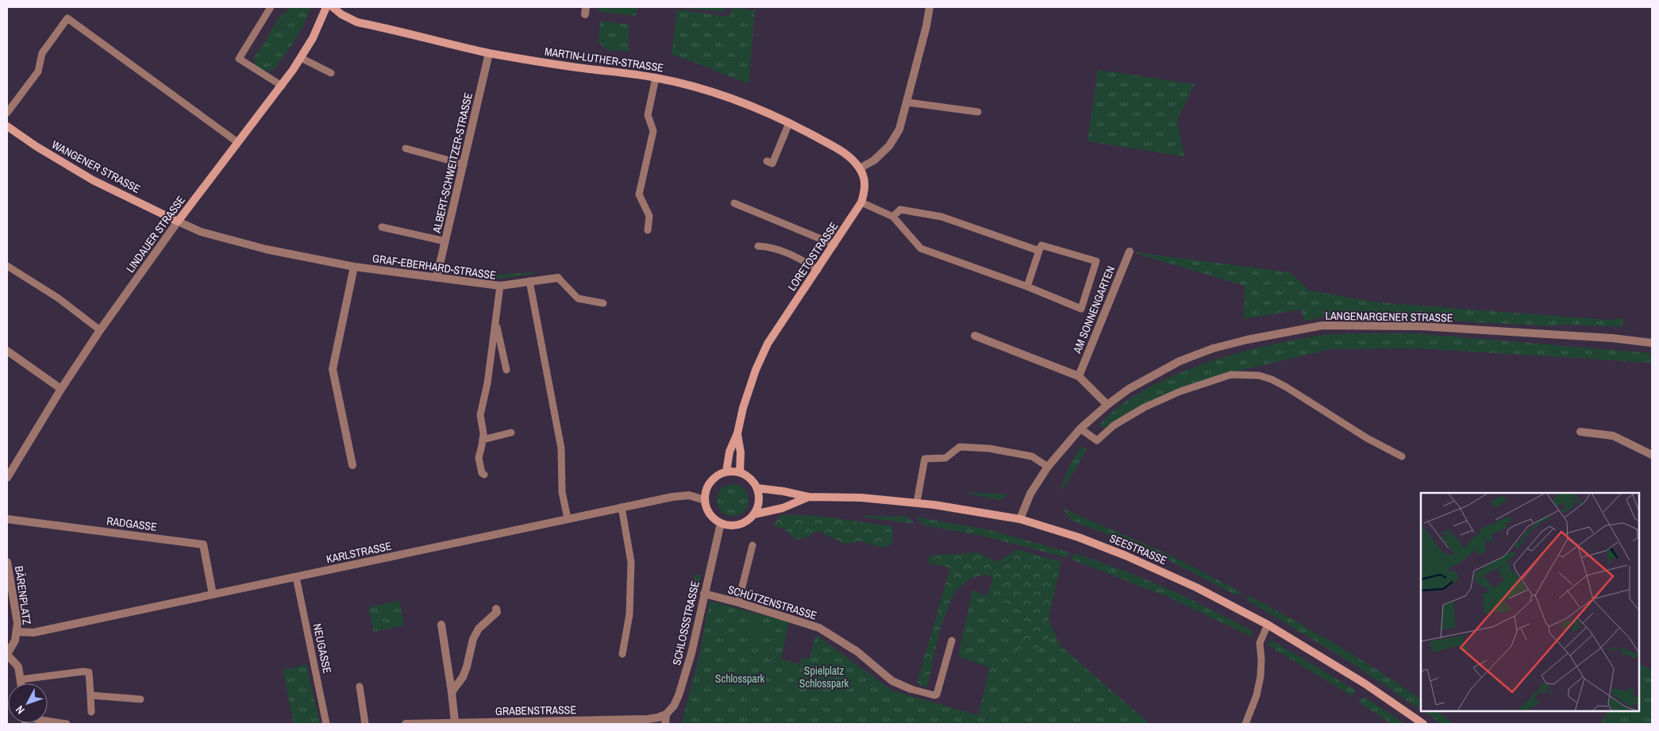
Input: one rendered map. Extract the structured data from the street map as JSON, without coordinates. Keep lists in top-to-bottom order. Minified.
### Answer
{"streets":{"main road":["MARTIN-LUTHER-STRASSE","WANGENER STRASSE","LINDAUER STRASSE","LORETOSTRASSE","SEESTRASSE"],"street":["ALBERT-SCHWEITZER-STRASSE","GRAF-EBERHARD-STRASSE","AM SONNENGARTEN","LANGENARGENER STRASSE","RADGASSE","KARLSTRASSE","BÄRENPLATZ","SCHÜTZENSTRASSE","SCHLOSSSTRASSE","GRABENSTRASSE"],"lane":["NEUGASSE"]},"crossings":[["MARTIN-LUTHER-STRASSE","ALBERT-SCHWEITZER-STRASSE"],["MARTIN-LUTHER-STRASSE","LORETOSTRASSE"],["ALBERT-SCHWEITZER-STRASSE","GRAF-EBERHARD-STRASSE"],["WANGENER STRASSE","LINDAUER STRASSE"],["WANGENER STRASSE","GRAF-EBERHARD-STRASSE"],["LINDAUER STRASSE","GRAF-EBERHARD-STRASSE"],["LORETOSTRASSE","SEESTRASSE"],["LORETOSTRASSE","KARLSTRASSE"],["LORETOSTRASSE","SCHLOSSSTRASSE"],["LANGENARGENER STRASSE","SEESTRASSE"],["RADGASSE","KARLSTRASSE"],["SEESTRASSE","KARLSTRASSE"],["SEESTRASSE","SCHLOSSSTRASSE"],["KARLSTRASSE","BÄRENPLATZ"],["KARLSTRASSE","SCHLOSSSTRASSE"],["KARLSTRASSE","NEUGASSE"],["SCHÜTZENSTRASSE","SCHLOSSSTRASSE"],["SCHLOSSSTRASSE","GRABENSTRASSE"]],"parks":["Spielplatz Schlosspark","Schlosspark"],"north":"bottom left"}
